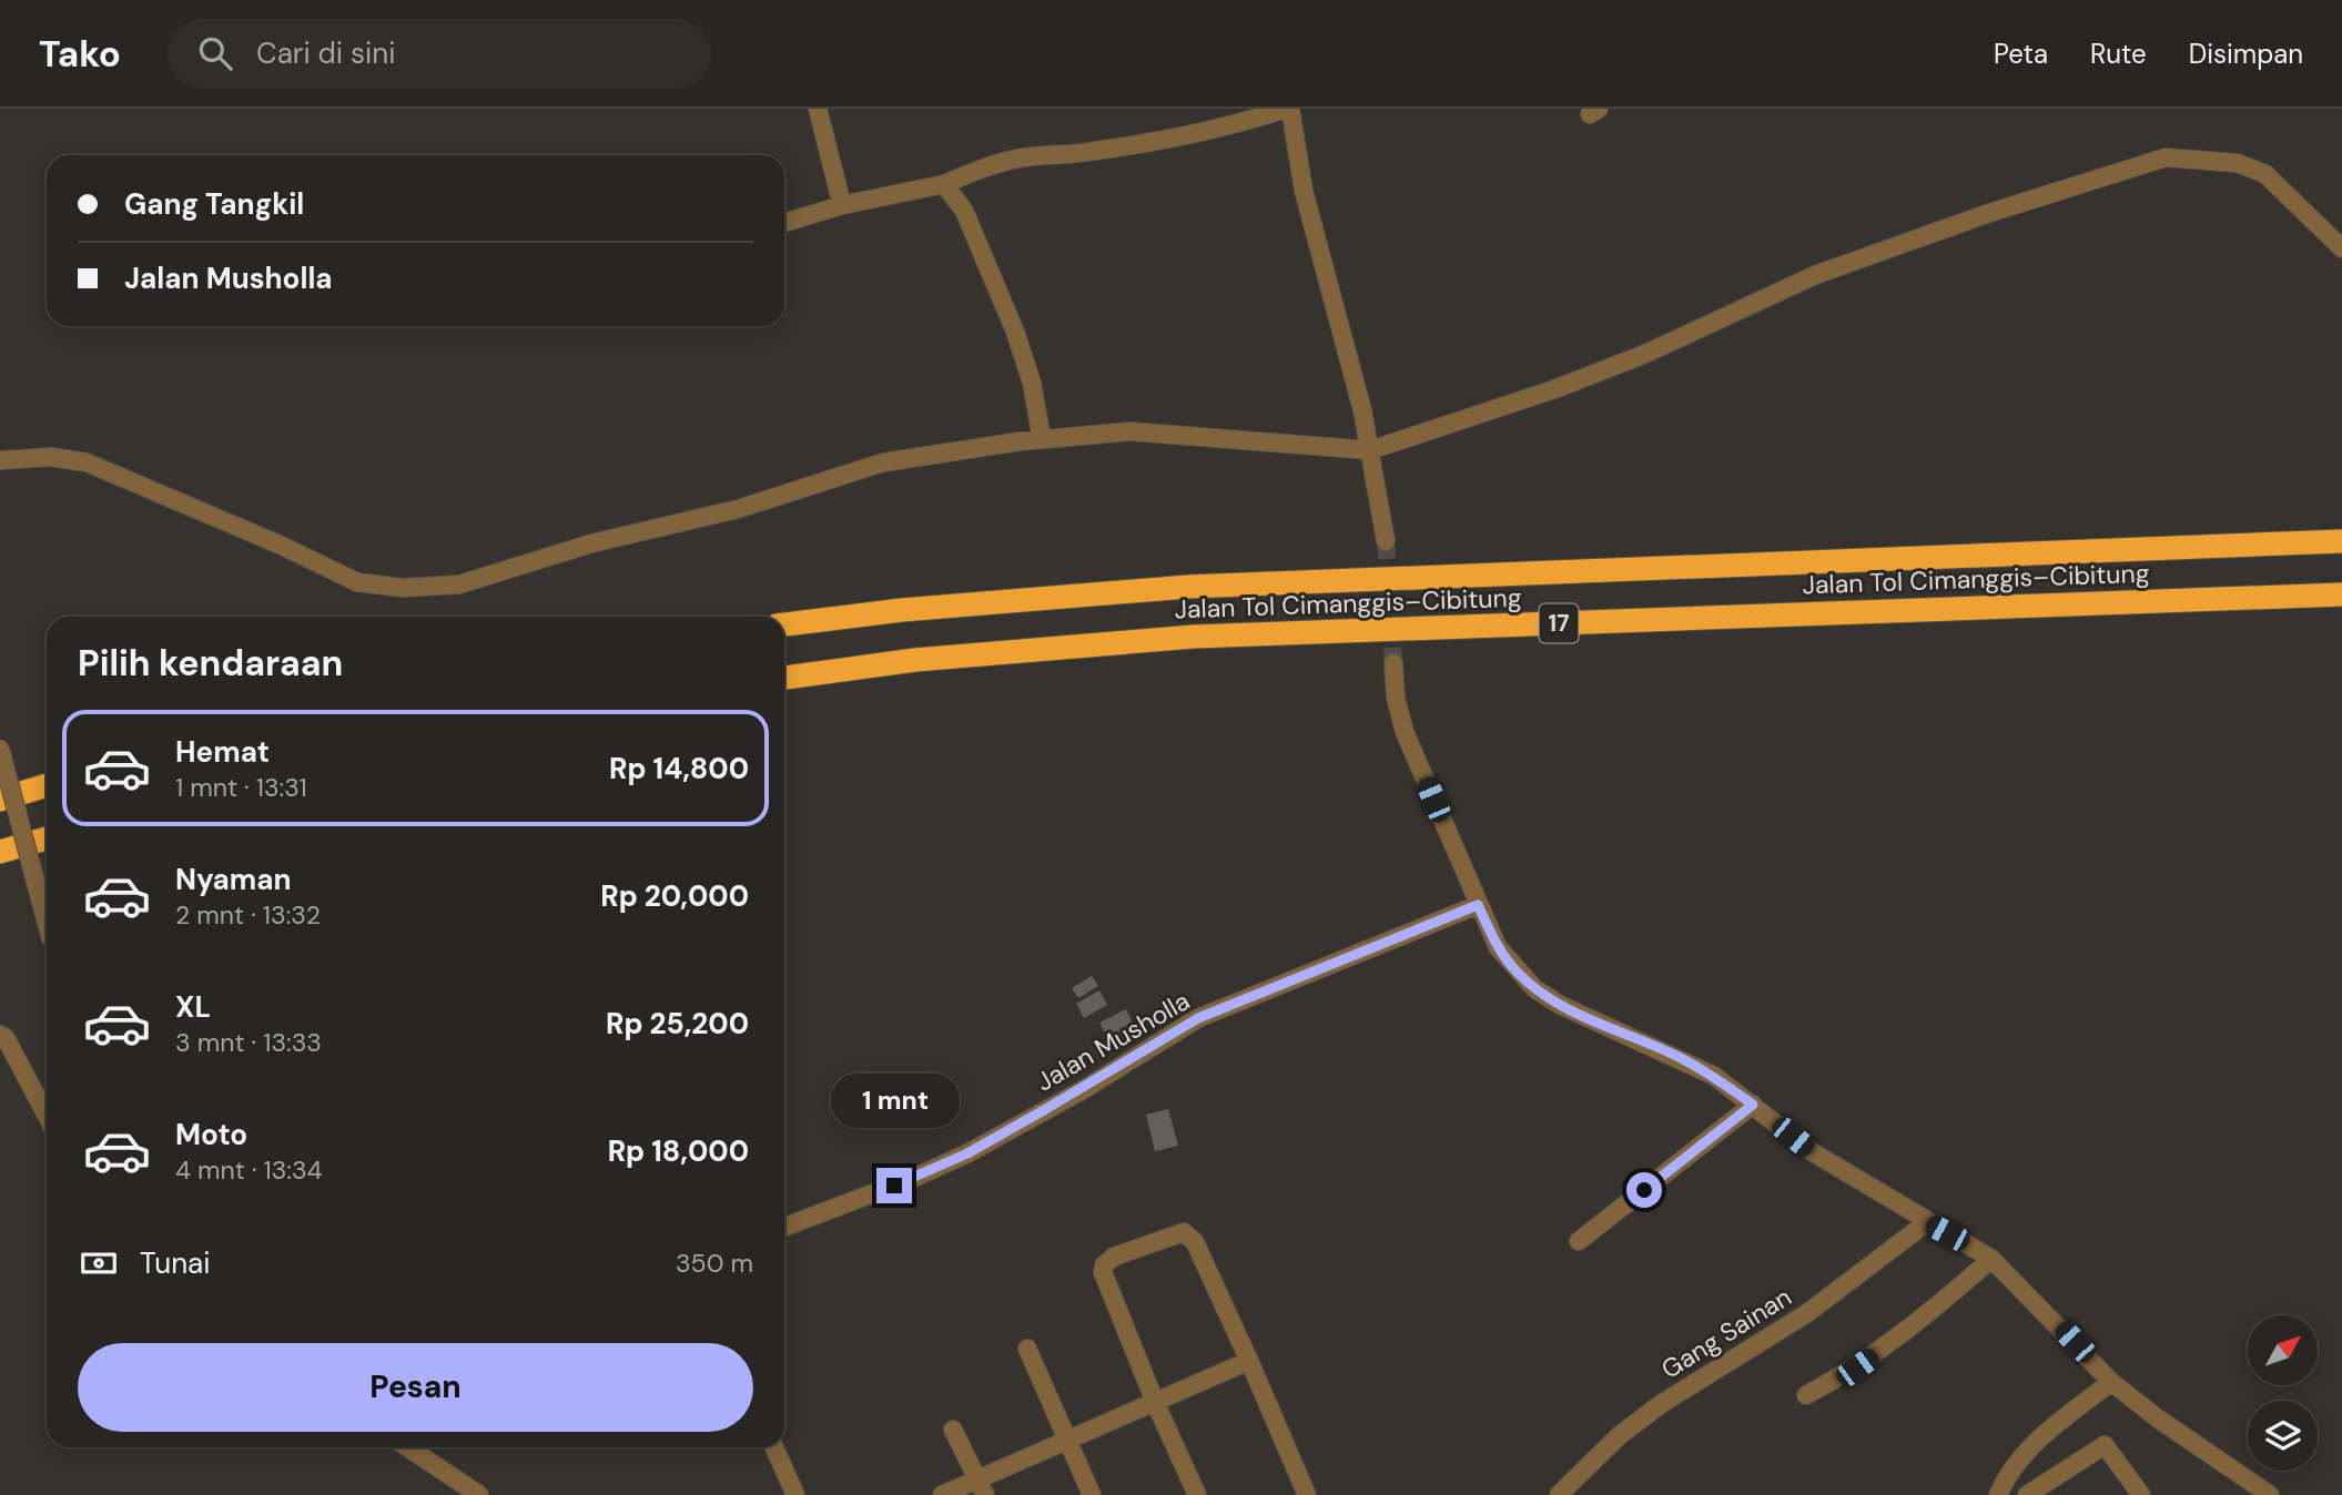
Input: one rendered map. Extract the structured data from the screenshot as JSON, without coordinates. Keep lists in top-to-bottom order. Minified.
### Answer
{"streets":{"highway":["Jalan Tol Cimanggis–Cibitung","17"],"street":["Jalan Musholla","Gang Sainan"]},"north":"top right","page":{"header":"Tako","search":"Cari di sini","nav":["Peta","Rute","Disimpan"],"banner":["Gang Tangkil","Jalan Musholla"],"heading":"Pilih kendaraan","list":[{"name":"Hemat","note":"1 mnt · 13:31","value":"Rp 14,800"},{"name":"Nyaman","note":"2 mnt · 13:32","value":"Rp 20,000"},{"name":"XL","note":"3 mnt · 13:33","value":"Rp 25,200"},{"name":"Moto","note":"4 mnt · 13:34","value":"Rp 18,000"}],"bubble":"1 mnt","pay":["Tunai","350 m"],"buttons":"Pesan"}}
